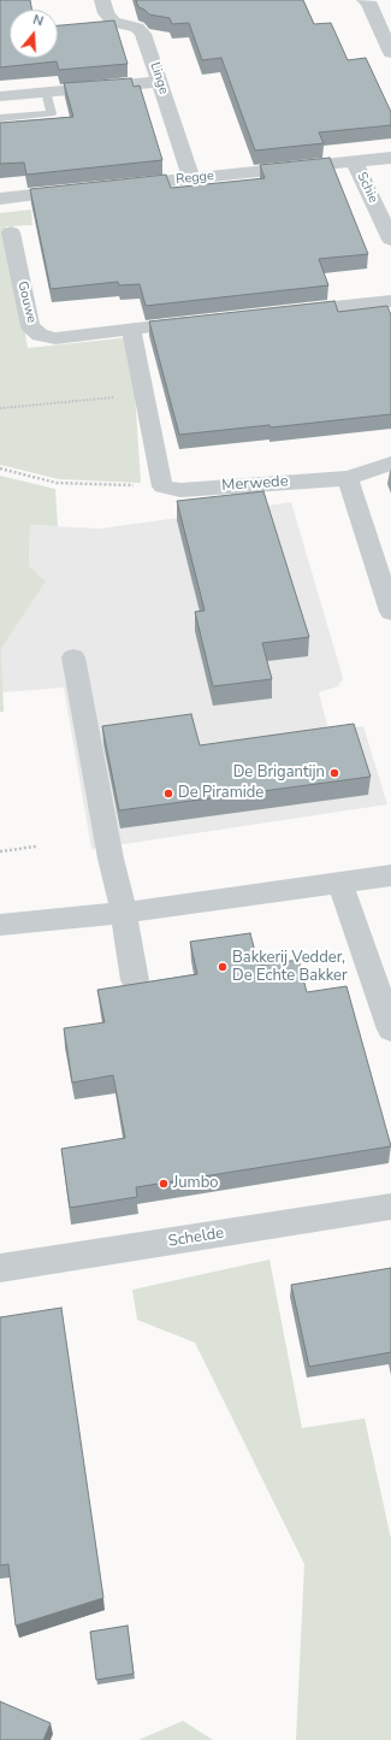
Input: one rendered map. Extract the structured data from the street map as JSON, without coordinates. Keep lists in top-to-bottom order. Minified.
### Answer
{"streets":{"street":["Linge","Regge","Schie","Gouwe","Merwede","Schelde"]},"crossings":[["Linge","Regge"],["Regge","Schie"]],"places":["De Brigantijn","De Piramide","Bakkerij Vedder, De Echte Bakker","Jumbo"],"north":"top"}
